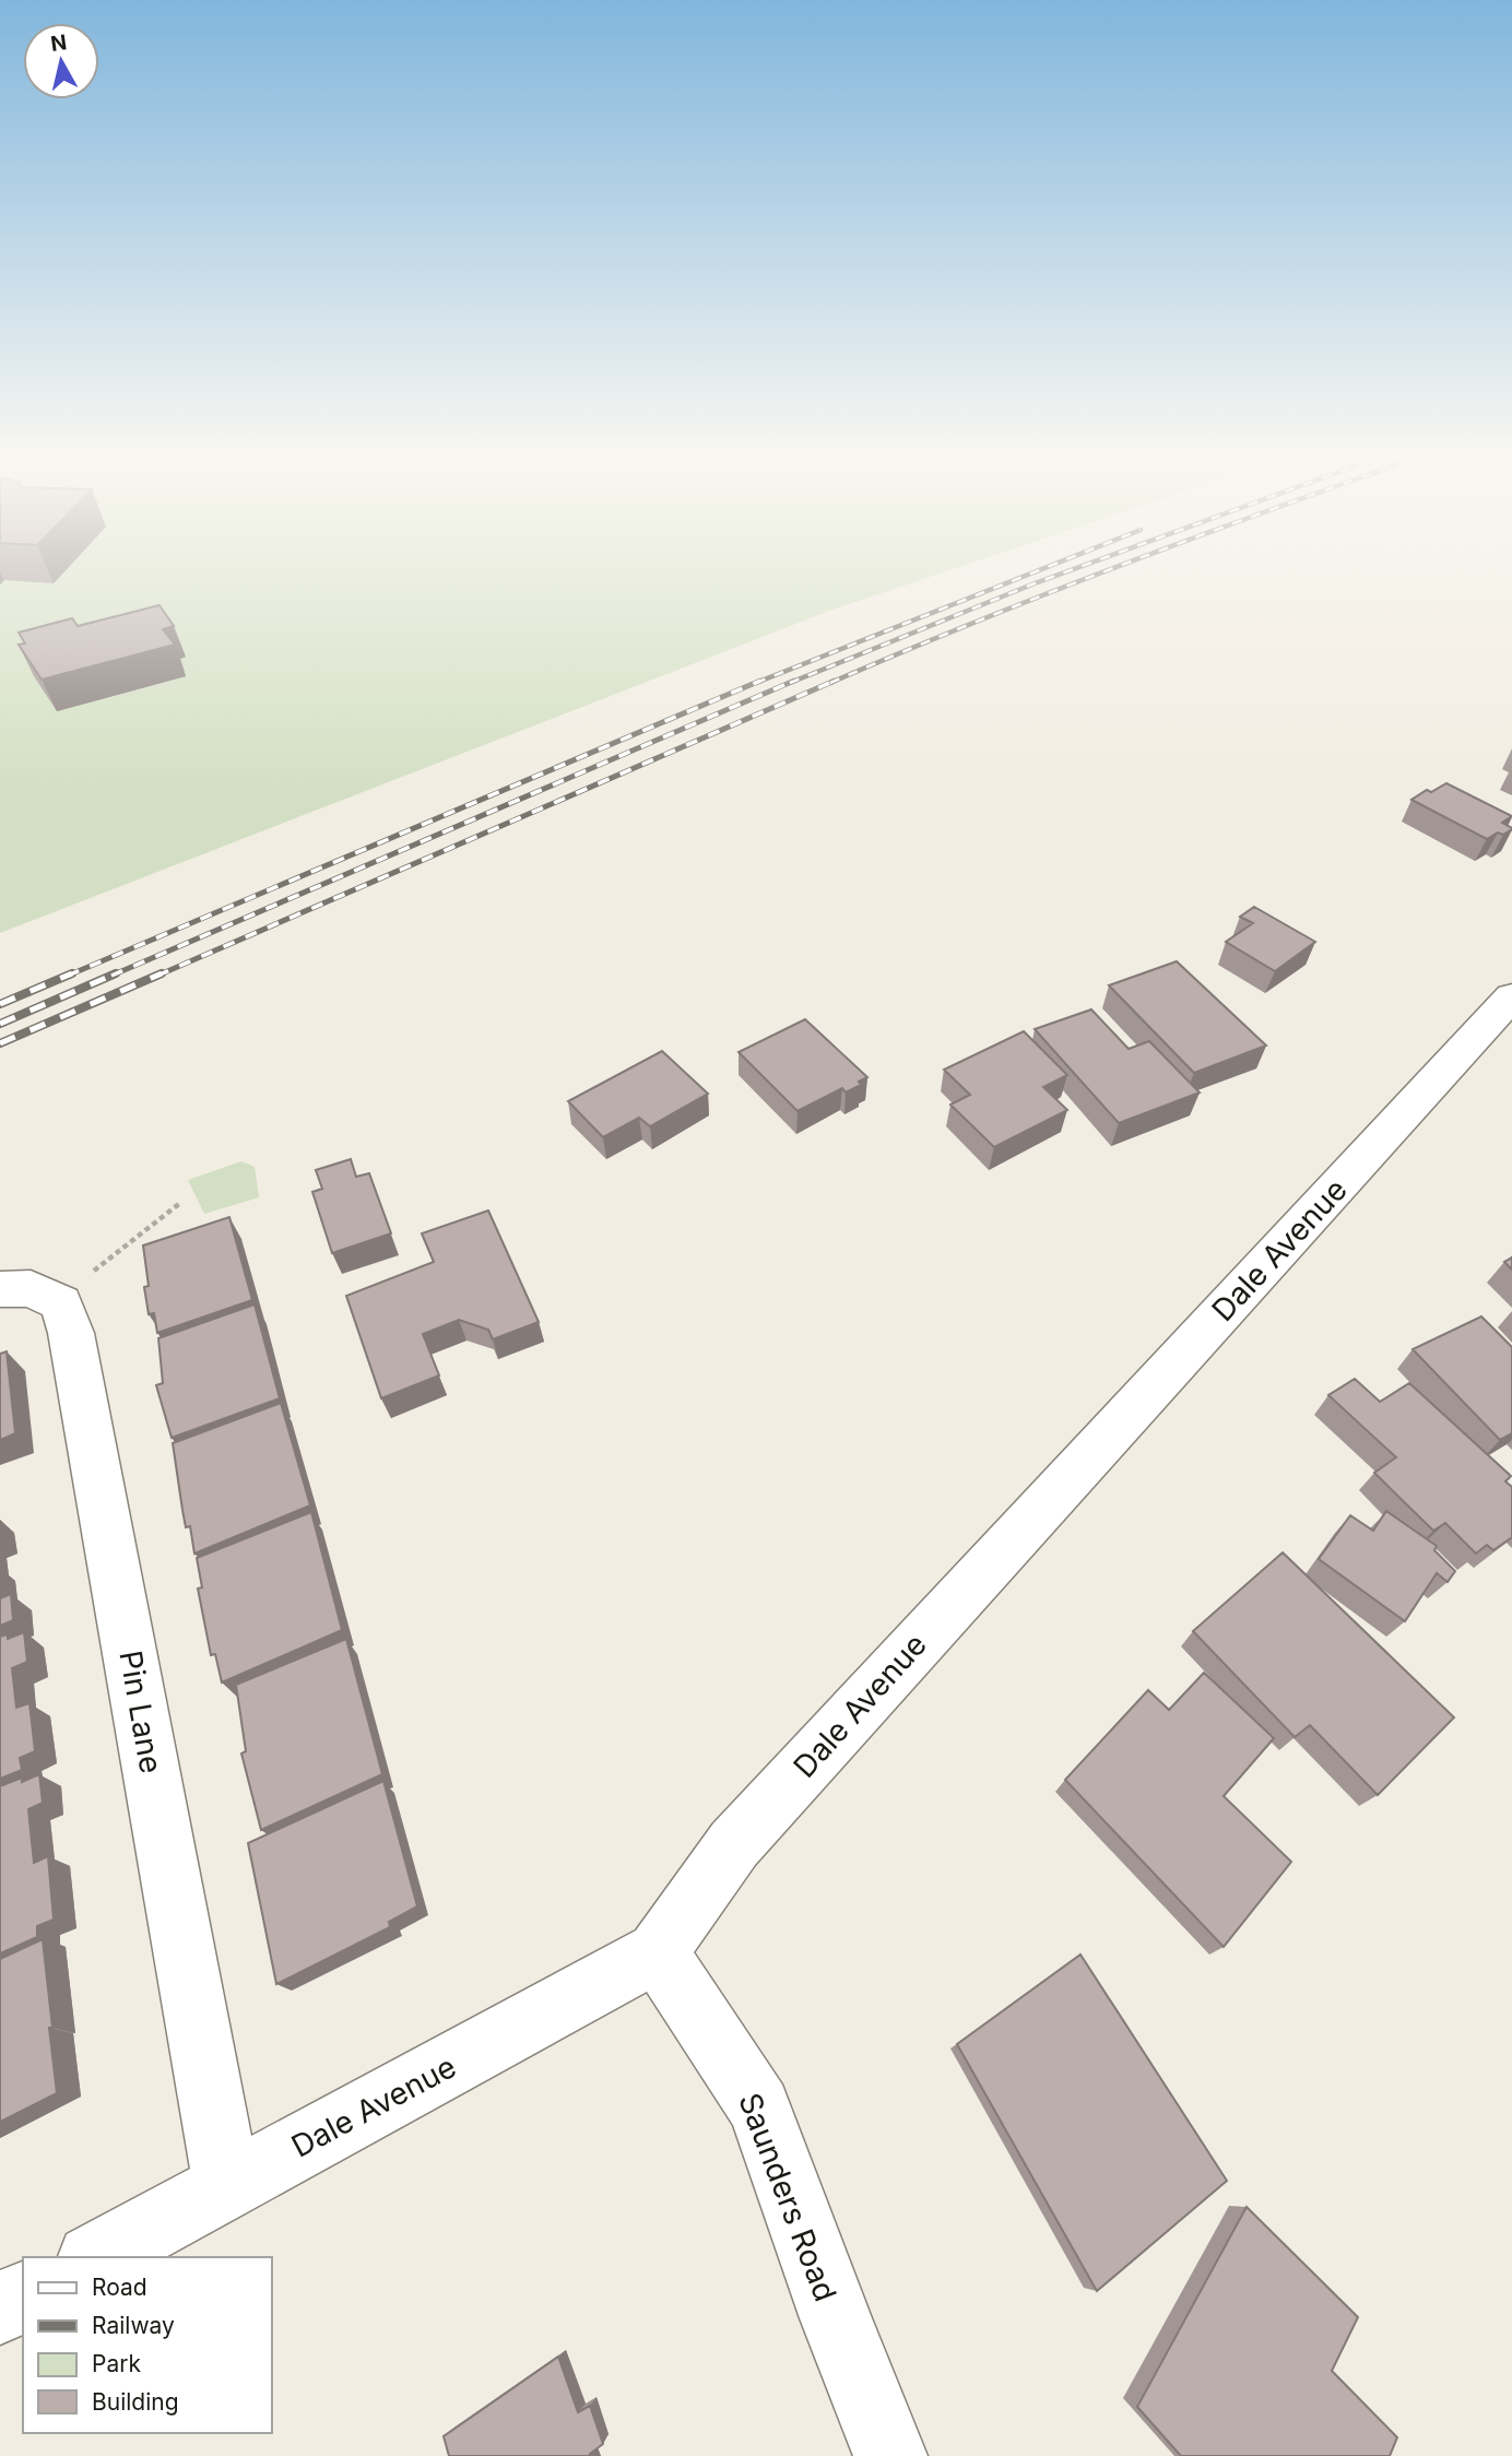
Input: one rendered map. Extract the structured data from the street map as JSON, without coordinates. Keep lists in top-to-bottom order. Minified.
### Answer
{"streets":{"street":["Dale Avenue","Pin Lane","Saunders Road"]},"crossings":[["Dale Avenue","Pin Lane"],["Dale Avenue","Saunders Road"]],"legend":["Road","Railway","Park","Building"],"north":"top"}
